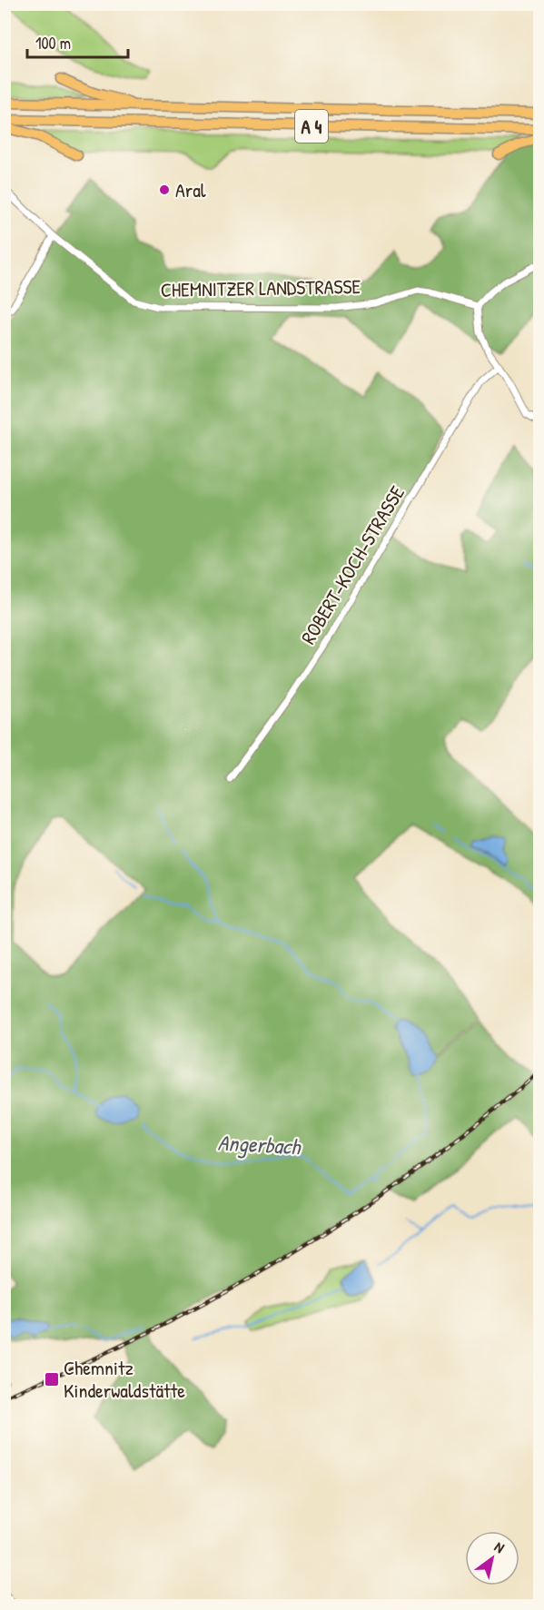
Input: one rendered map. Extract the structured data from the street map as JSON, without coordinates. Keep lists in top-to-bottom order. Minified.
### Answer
{"streets":{"highway":["A 4"],"street":["CHEMNITZER LANDSTRASSE","ROBERT-KOCH-STRASSE"]},"water":["Angerbach"],"places":{"other":["Aral"],"transit":["Chemnitz Kinderwaldstätte"]},"scale_bar":"100 m","north":"top right"}
